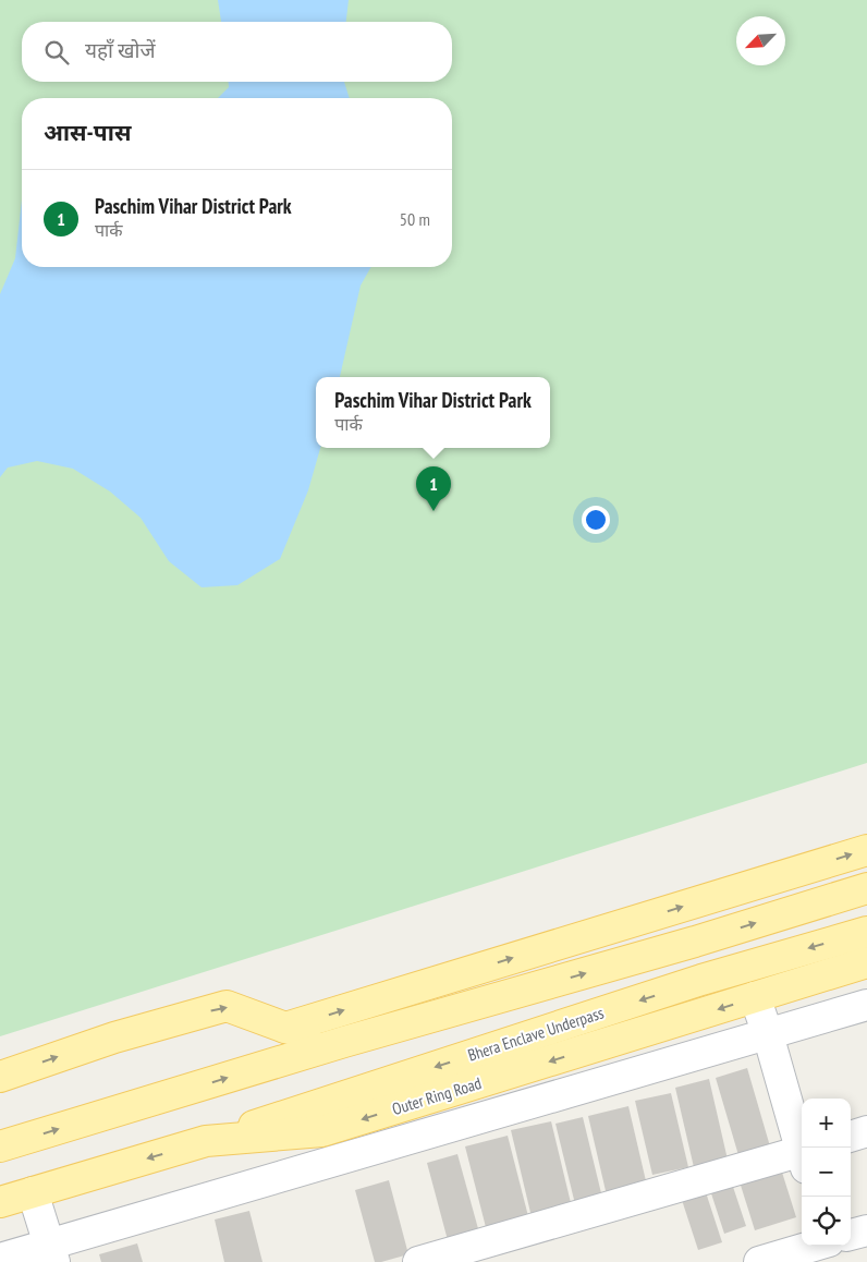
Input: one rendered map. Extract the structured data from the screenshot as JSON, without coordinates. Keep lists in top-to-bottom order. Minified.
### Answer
{"streets":{"main road":["Bhera Enclave Underpass","Outer Ring Road"]},"crossings":[["Bhera Enclave Underpass","Outer Ring Road"]],"north":"bottom left","page":{"search":"यहाँ खोजें","heading":"आस-पास","list":[{"mark":"1","name":"Paschim Vihar District Park","note":"पार्क","value":"50 m"}],"popup":["Paschim Vihar District Park","पार्क"],"pins":"1","map_buttons":["+","−"]}}
